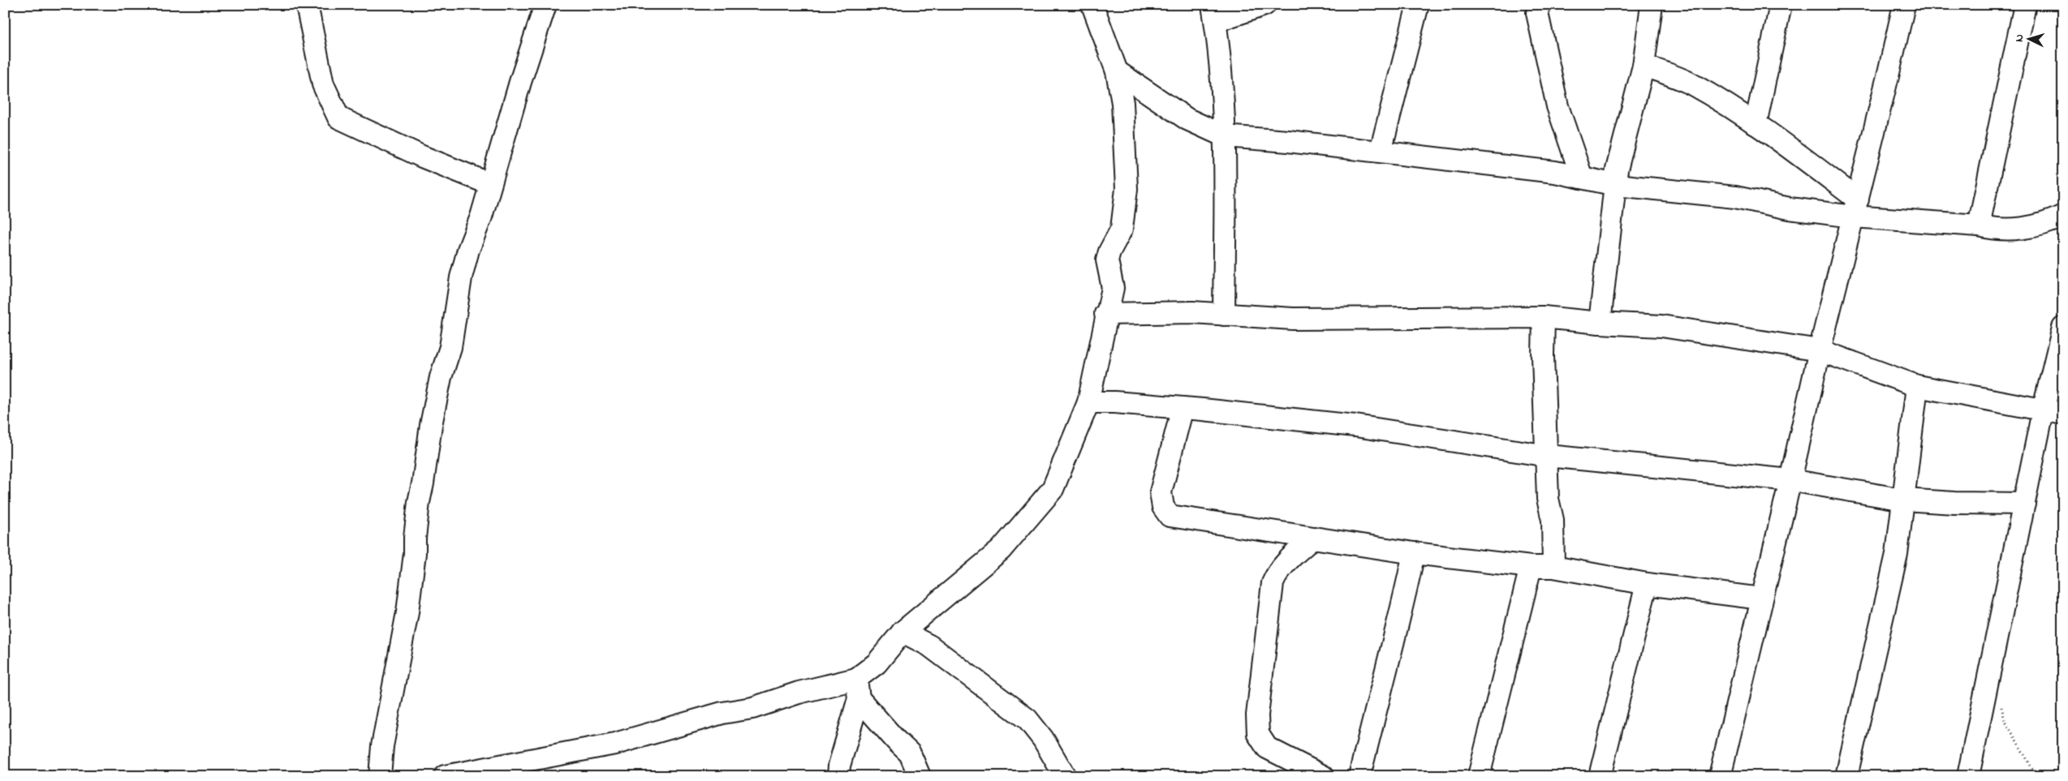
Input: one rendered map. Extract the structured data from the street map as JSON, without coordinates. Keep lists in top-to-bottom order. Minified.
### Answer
{"north":"left"}
